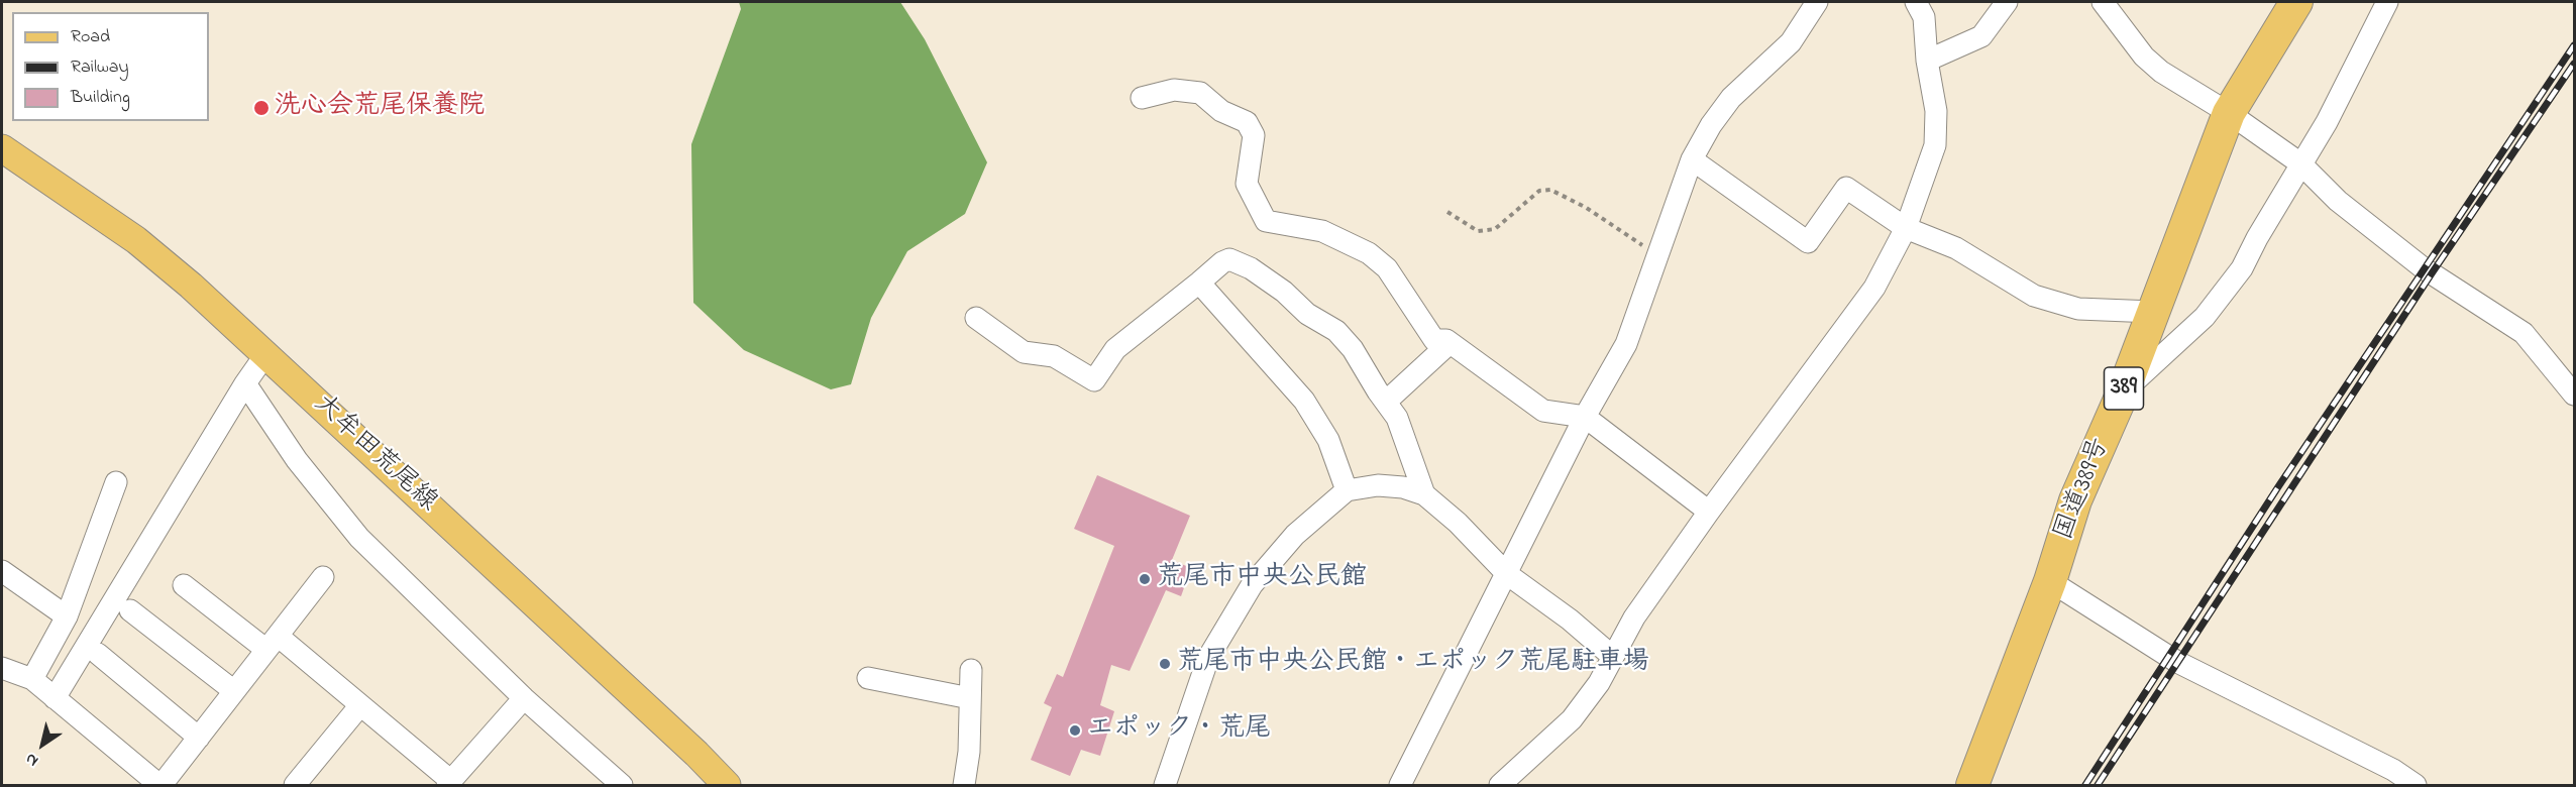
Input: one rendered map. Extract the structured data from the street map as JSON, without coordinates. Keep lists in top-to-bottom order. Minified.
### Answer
{"streets":{"highway":["389","国道389号"],"main road":["大牟田荒尾線"]},"places":["洗心会荒尾保養院","荒尾市中央公民館","荒尾市中央公民館・エポック荒尾駐車場","エポック・荒尾"],"legend":["Road","Railway","Building"],"north":"bottom left"}
